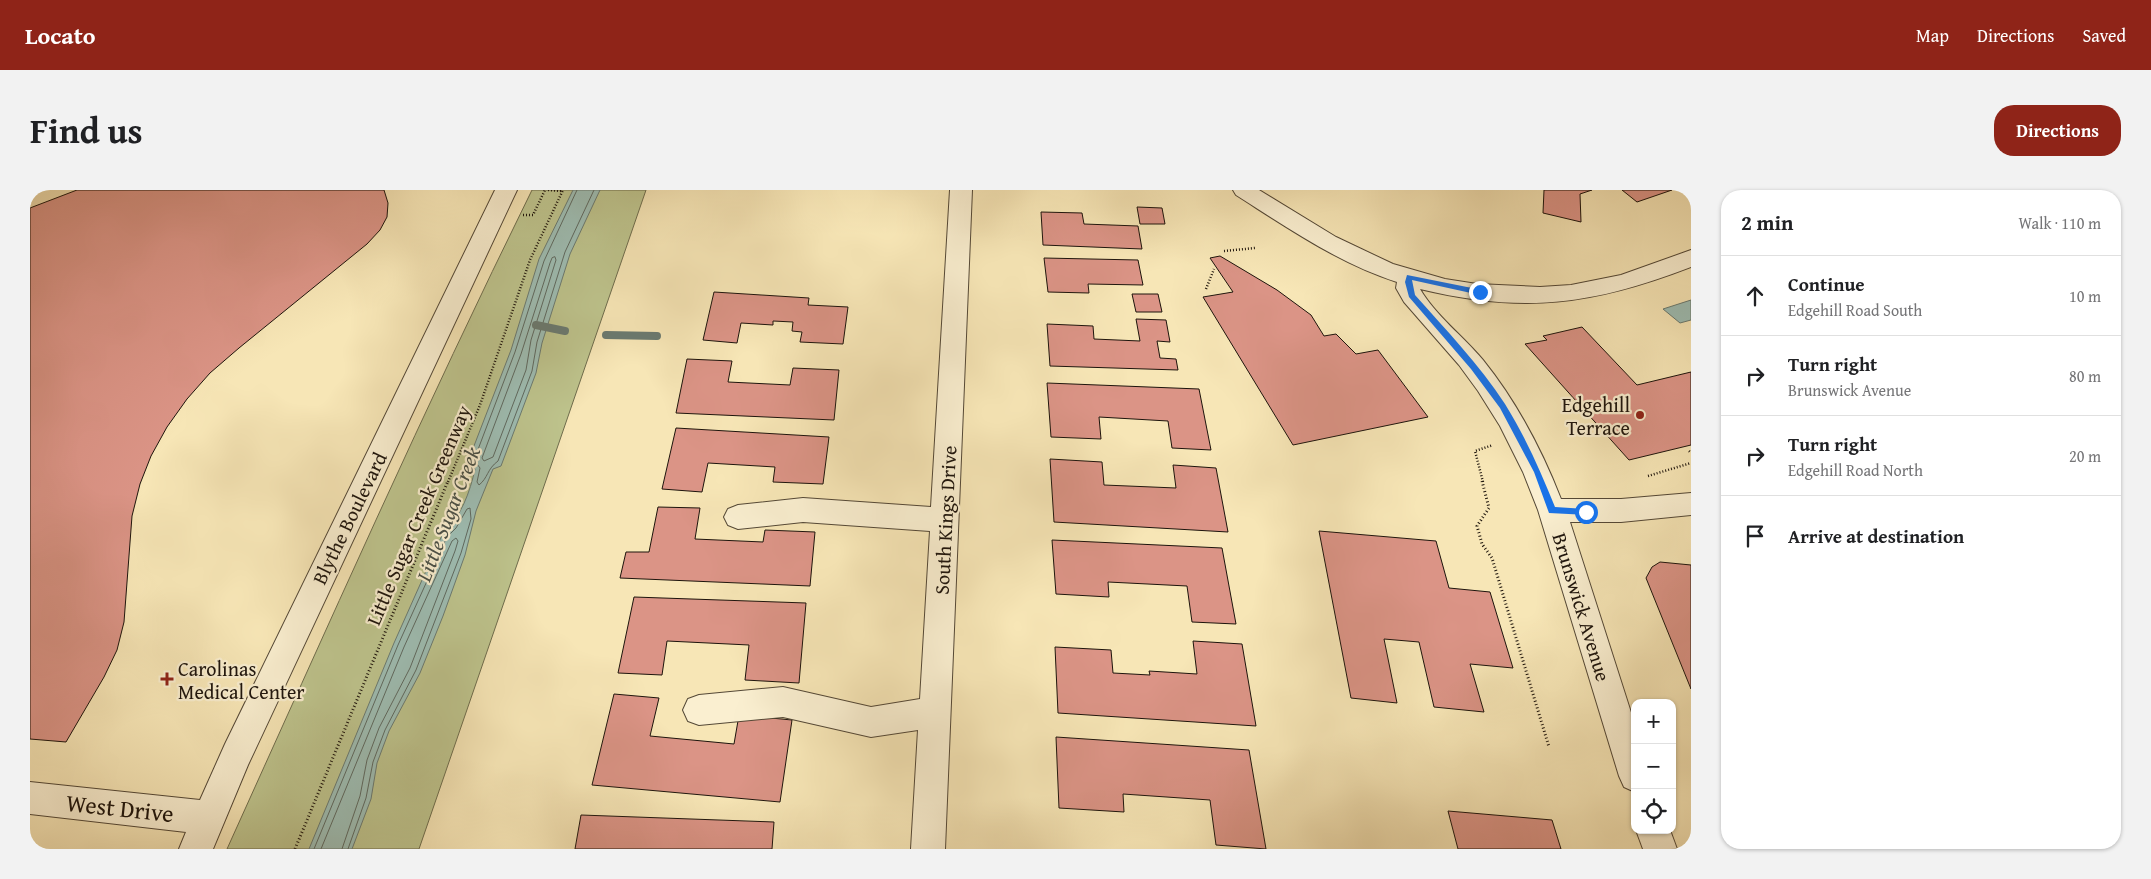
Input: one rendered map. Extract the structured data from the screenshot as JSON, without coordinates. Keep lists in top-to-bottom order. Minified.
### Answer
{"streets":{"street":["Blythe Boulevard","South Kings Drive","Brunswick Avenue","West Drive"],"path":["Little Sugar Creek Greenway"]},"crossings":[["Blythe Boulevard","West Drive"]],"water":["Little Sugar Creek"],"places":{"other":["Edgehill Terrace"],"health":["Carolinas Medical Center"]},"page":{"header":"Locato","nav":["Map","Directions","Saved"],"title":"Find us","buttons":"Directions","heading":["2 min","Walk · 110 m"],"list":[["Continue","Edgehill Road South","10 m"],["Turn right","Brunswick Avenue","80 m"],["Turn right","Edgehill Road North","20 m"],"Arrive at destination"],"map_buttons":["+","−"]}}
